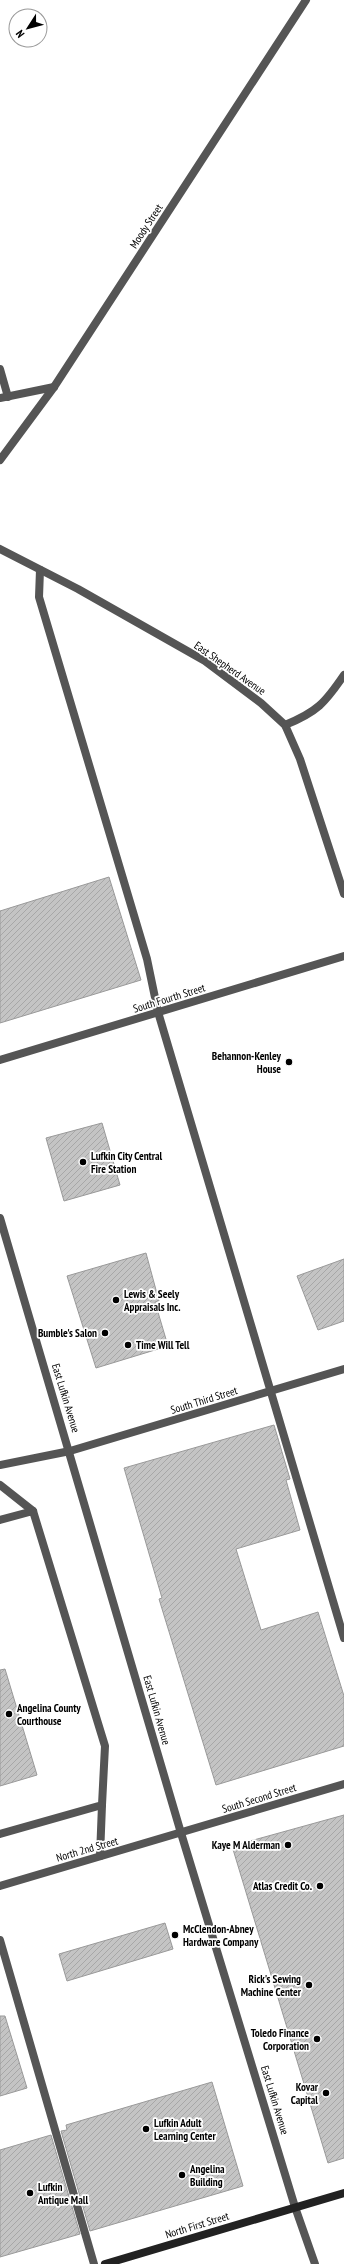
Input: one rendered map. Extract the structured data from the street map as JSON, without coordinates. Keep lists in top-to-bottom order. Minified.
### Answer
{"streets":{"main road":["North First Street"],"street":["Moody Street","East Shepherd Avenue","South Fourth Street","East Lufkin Avenue","South Third Street","South Second Street","North 2nd Street"]},"crossings":[["East Lufkin Avenue","South Third Street"],["East Lufkin Avenue","South Second Street"],["East Lufkin Avenue","North 2nd Street"],["East Lufkin Avenue","North First Street"],["South Second Street","North 2nd Street"]],"places":["Behannon-Kenley House","Lufkin City Central Fire Station","Lewis & Seely Appraisals Inc.","Bumble's Salon","Time Will Tell","Angelina County Courthouse","Kaye M Alderman","Atlas Credit Co.","McClendon-Abney Hardware Company","Rick's Sewing Machine Center","Toledo Finance Corporation","Kovar Capital","Lufkin Adult Learning Center","Angelina Building","Lufkin Antique Mall"],"north":"bottom left"}
